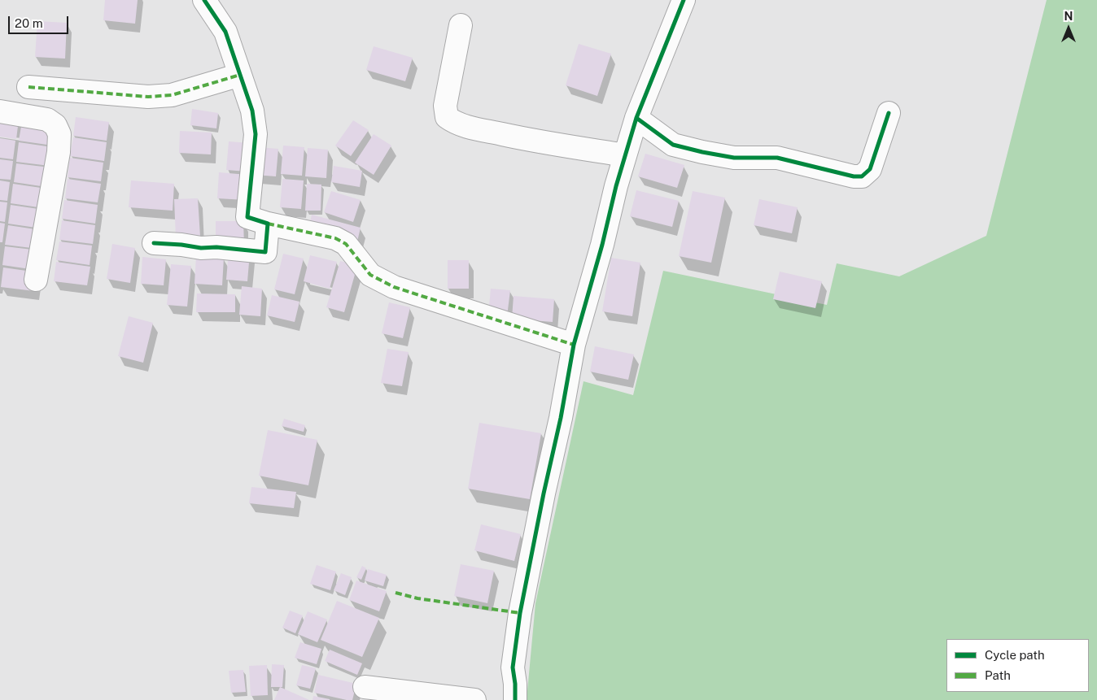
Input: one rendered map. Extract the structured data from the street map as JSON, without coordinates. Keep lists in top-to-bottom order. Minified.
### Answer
{"legend":["Cycle path","Path"],"scale_bar":"20 m","north":"top"}
